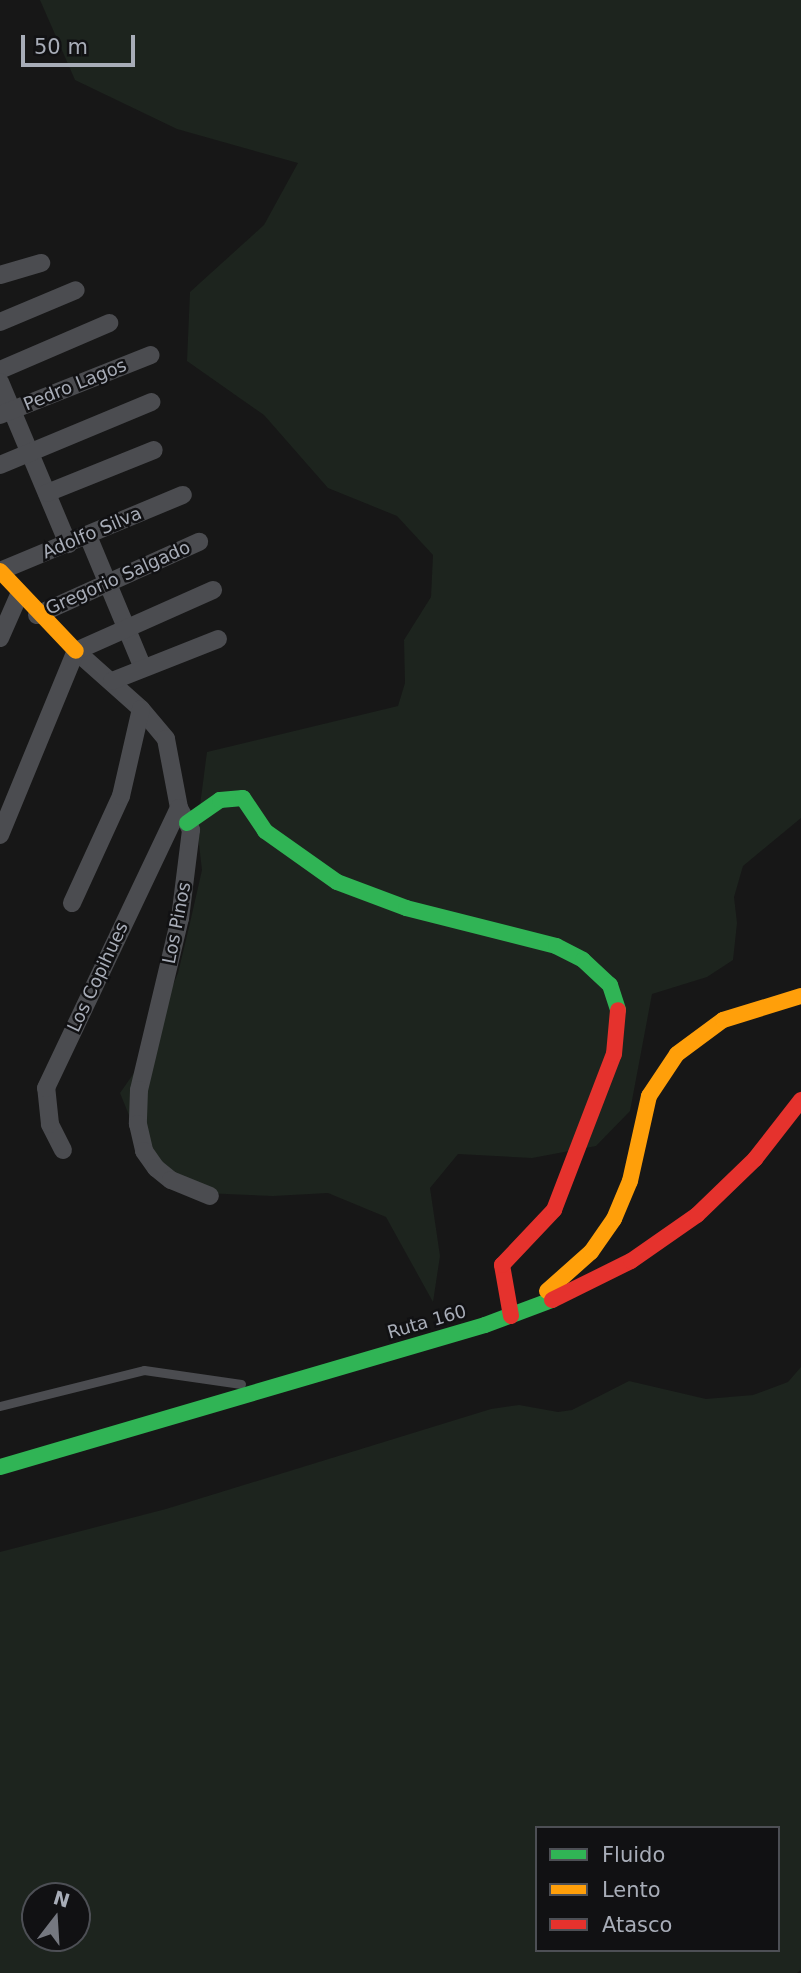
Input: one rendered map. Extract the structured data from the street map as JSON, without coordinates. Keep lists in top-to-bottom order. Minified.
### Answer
{"streets":{"main road":["Ruta 160"],"street":["Pedro Lagos","Adolfo Silva","Gregorio Salgado","Los Pinos","Los Copihues"]},"crossings":[["Los Pinos","Los Copihues"]],"legend":["Fluido","Lento","Atasco"],"scale_bar":"50 m","north":"top"}
